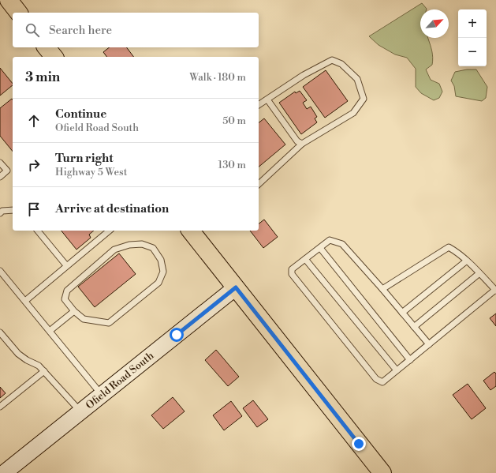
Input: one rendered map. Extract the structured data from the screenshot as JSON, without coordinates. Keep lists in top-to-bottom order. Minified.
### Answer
{"streets":{"street":["Ofield Road South"]},"north":"top right","page":{"map_buttons":["+","−"],"search":"Search here","heading":["3 min","Walk · 180 m"],"list":[["Continue","Ofield Road South","50 m"],["Turn right","Highway 5 West","130 m"],"Arrive at destination"]}}
